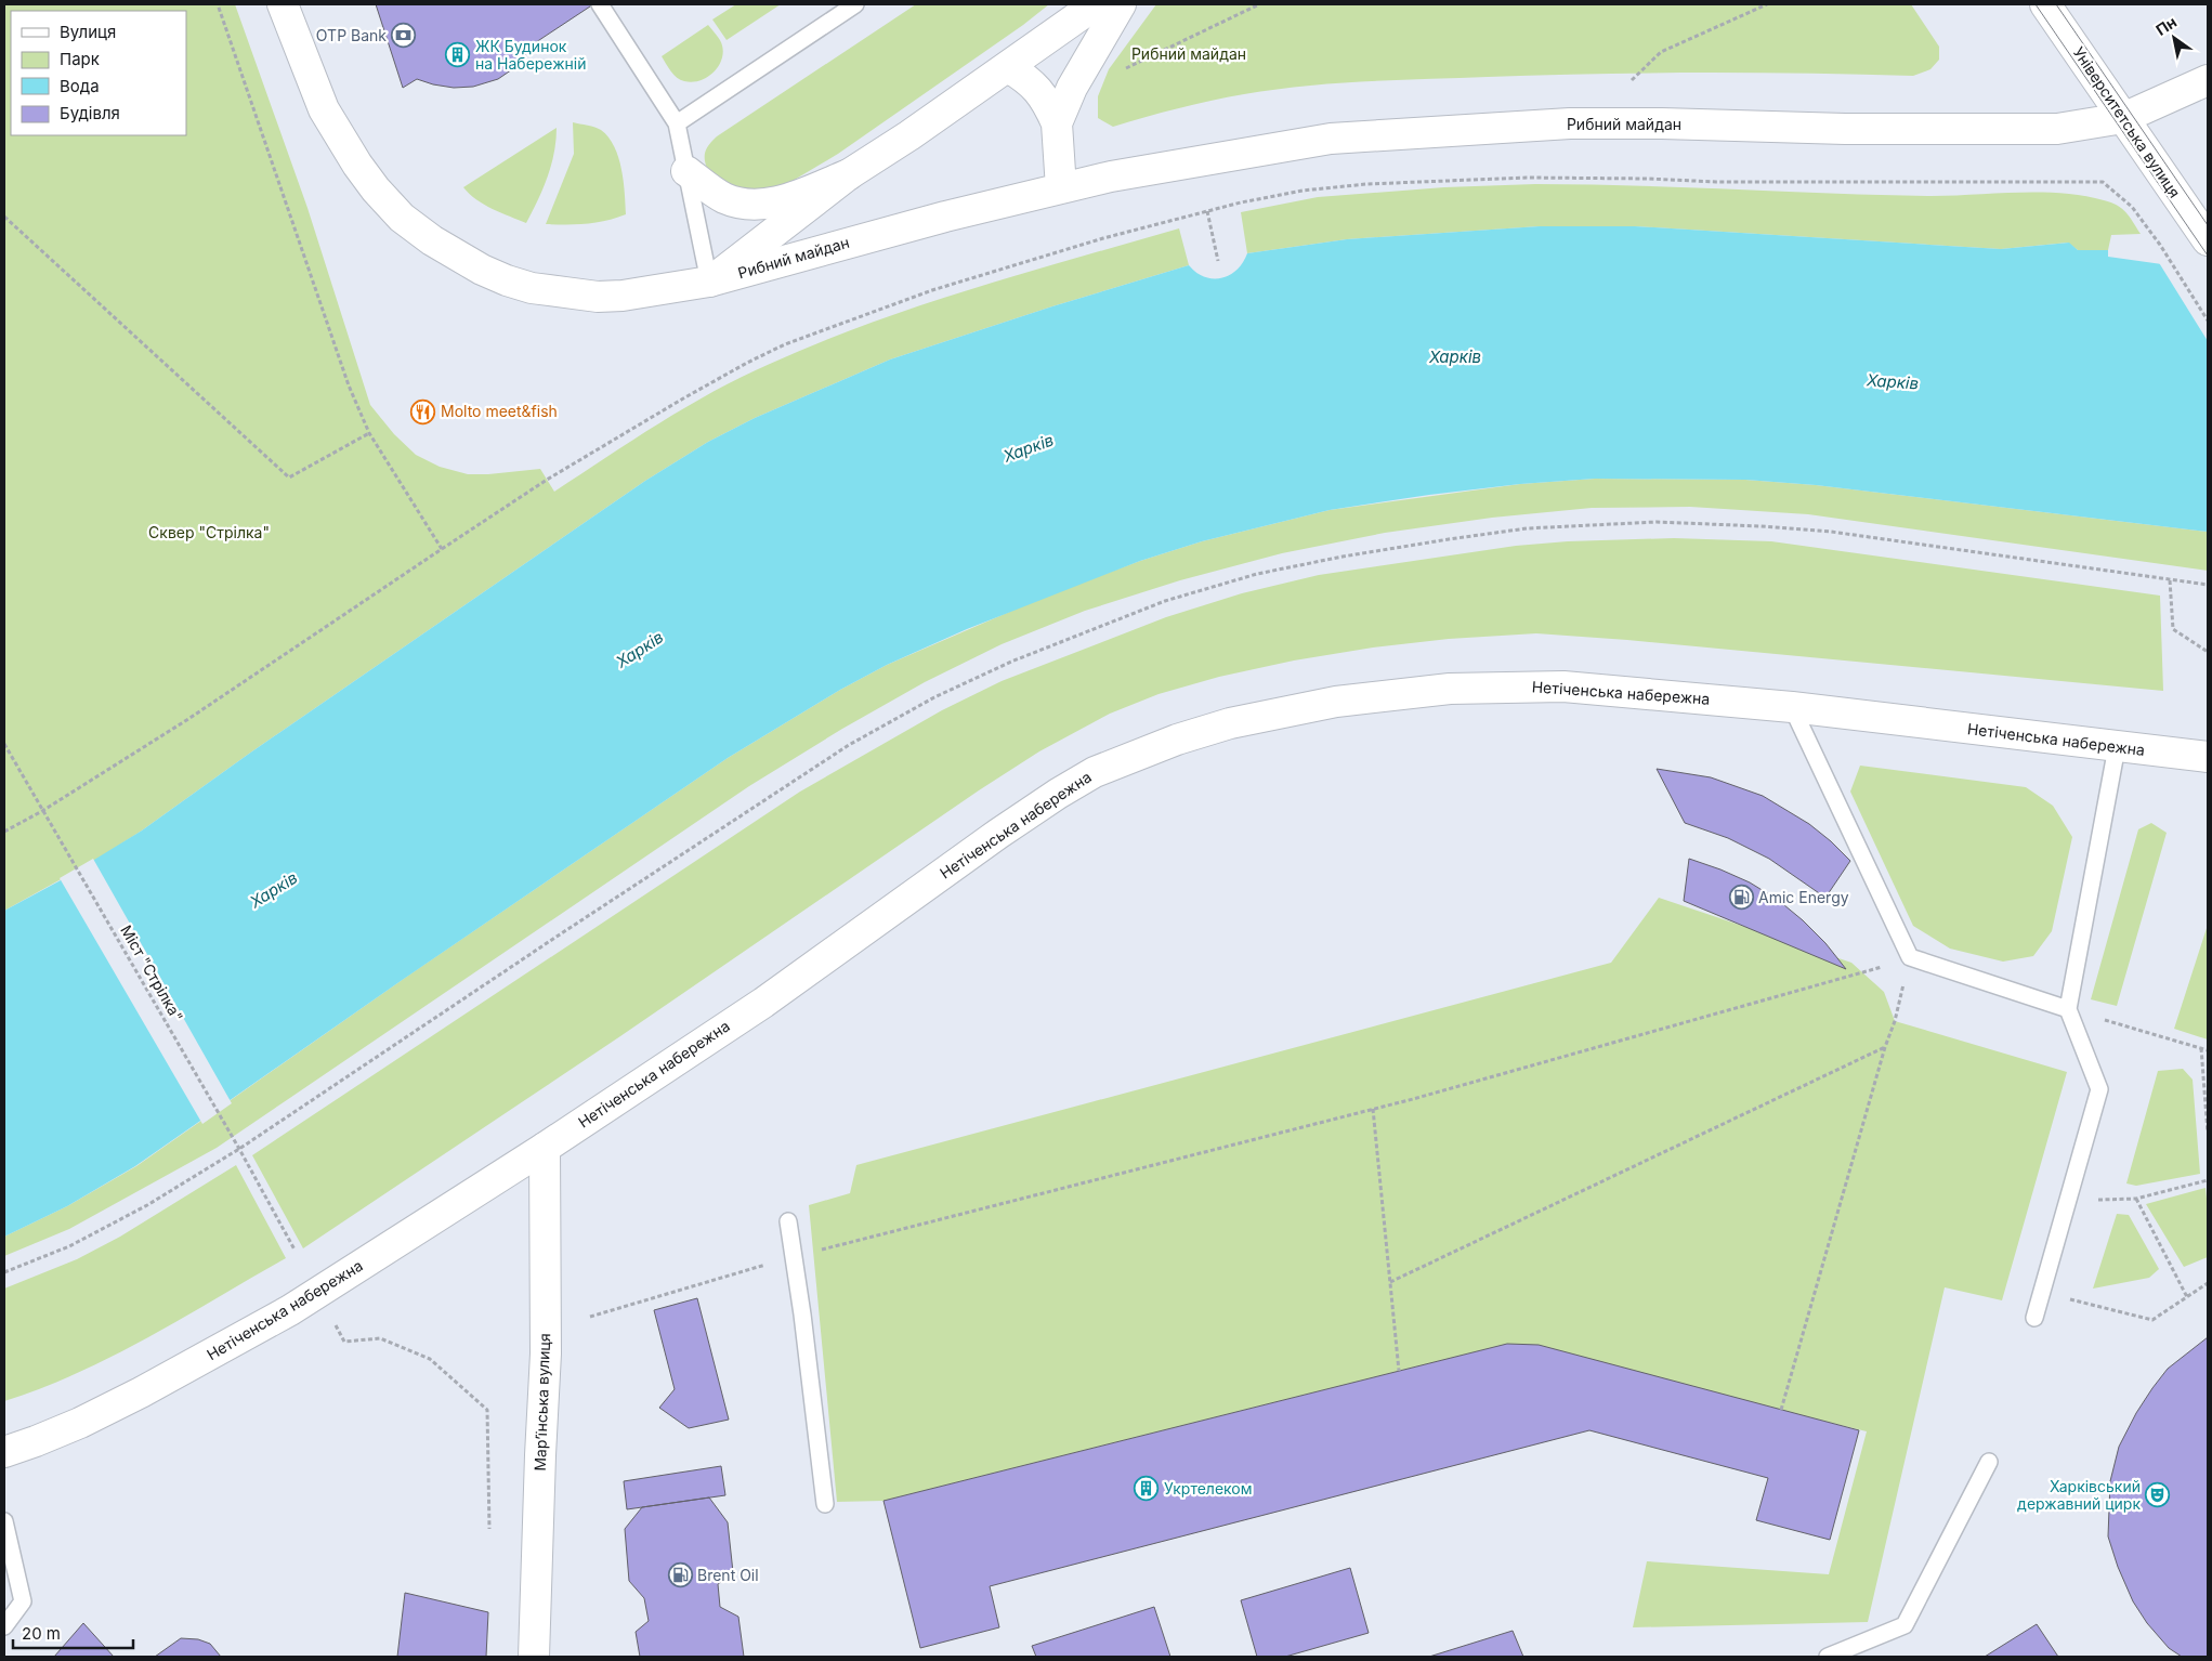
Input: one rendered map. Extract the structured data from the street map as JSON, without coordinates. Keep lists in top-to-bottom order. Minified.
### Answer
{"streets":{"main road":["Університетська вулиця","Рибний майдан","Нетіченська набережна","Мар’їнська вулиця"],"path":["Міст \"Стрілка\""]},"crossings":[["Університетська вулиця","Рибний майдан"],["Нетіченська набережна","Мар’їнська вулиця"]],"water":["Харків"],"parks":["Рибний майдан","Сквер \"Стрілка\""],"places":{"bank":["OTP Bank"],"building":["ЖК Будинок на Набережній","Укртелеком"],"restaurant":["Molto meet&fish"],"fuel station":["Amic Energy","Brent Oil"],"theatre":["Харківський державний цирк"]},"legend":["Вулиця","Парк","Вода","Будівля"],"scale_bar":"20 m","north":"top left"}
